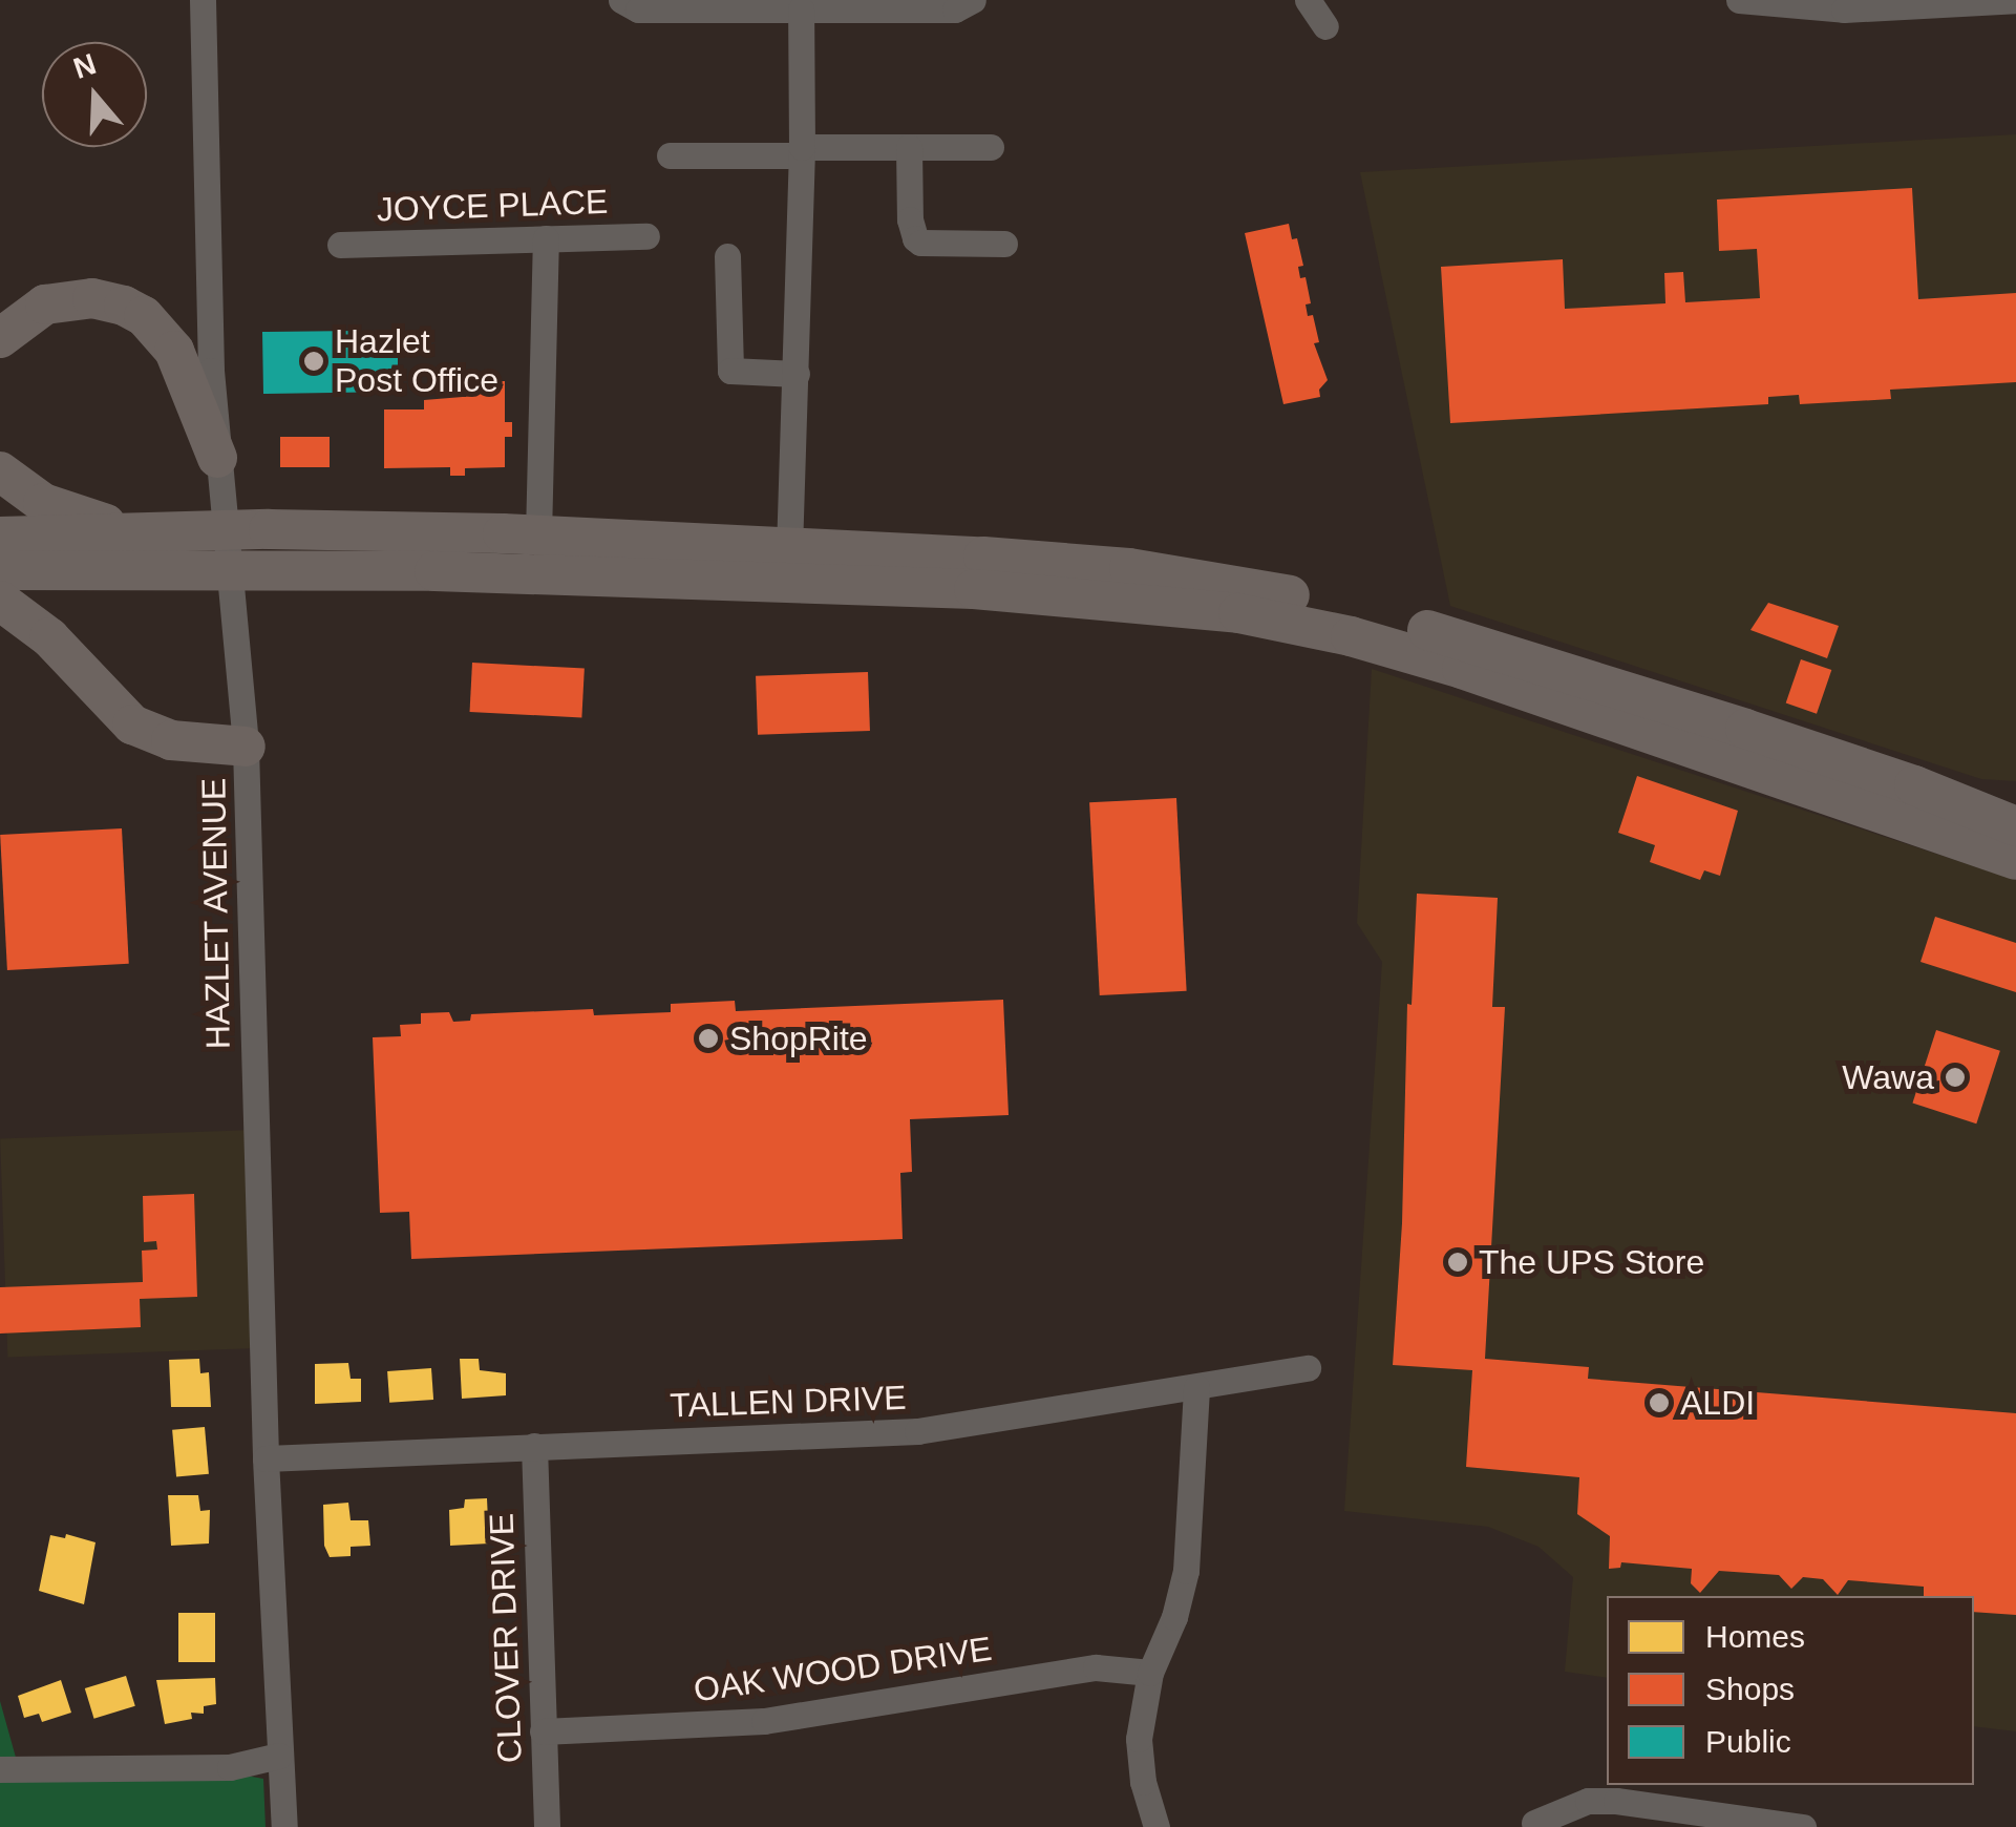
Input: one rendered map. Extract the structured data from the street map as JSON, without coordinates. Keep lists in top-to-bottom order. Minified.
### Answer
{"streets":{"street":["JOYCE PLACE","HAZLET AVENUE","TALLEN DRIVE","CLOVER DRIVE","OAK WOOD DRIVE"]},"crossings":[["HAZLET AVENUE","TALLEN DRIVE"],["TALLEN DRIVE","CLOVER DRIVE"],["CLOVER DRIVE","OAK WOOD DRIVE"]],"places":["Hazlet Post Office","ShopRite","Wawa","The UPS Store","ALDI"],"legend":["Homes","Shops","Public"],"north":"top"}
